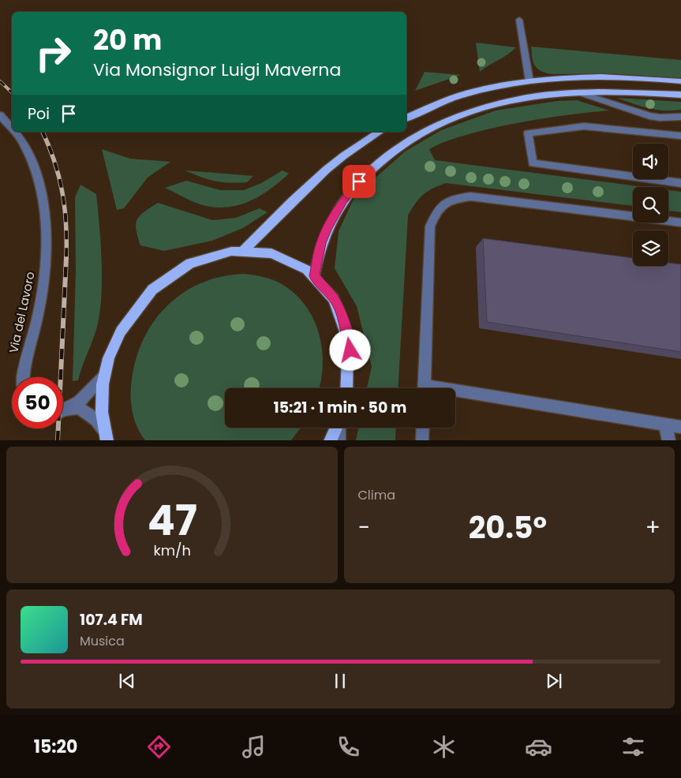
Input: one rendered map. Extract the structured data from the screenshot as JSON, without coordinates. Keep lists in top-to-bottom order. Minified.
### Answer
{"streets":{"street":["Via del Lavoro"]},"page":{"turn":["20 m","Via Monsignor Luigi Maverna"],"then":"Poi","limit":"50","trip":"15:21 · 1 min · 50 m","tile":"Clima","heat":["−","20.5°","+"],"song":["107.4 FM","Musica"],"tabs":"15:20","gauge":["47","km/h"]}}
